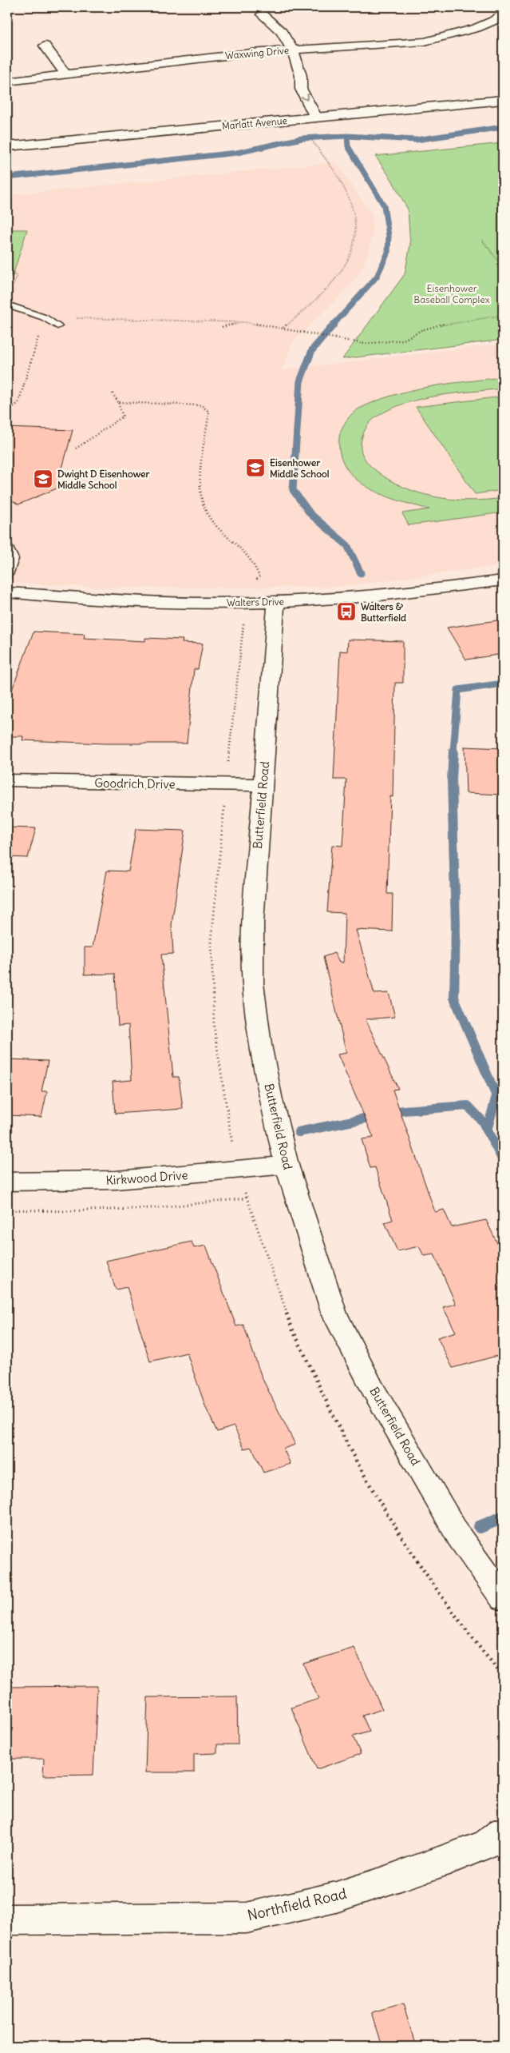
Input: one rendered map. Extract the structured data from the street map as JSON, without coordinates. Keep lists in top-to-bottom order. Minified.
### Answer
{"streets":{"street":["Waxwing Drive","Marlatt Avenue","Walters Drive","Goodrich Drive","Butterfield Road","Kirkwood Drive","Northfield Road"]},"crossings":[["Walters Drive","Butterfield Road"],["Goodrich Drive","Butterfield Road"],["Butterfield Road","Kirkwood Drive"]],"parks":["Eisenhower Baseball Complex"],"places":{"school or university":["Eisenhower Middle School","Dwight D Eisenhower Middle School"],"bus stop":["Walters & Butterfield"]}}
